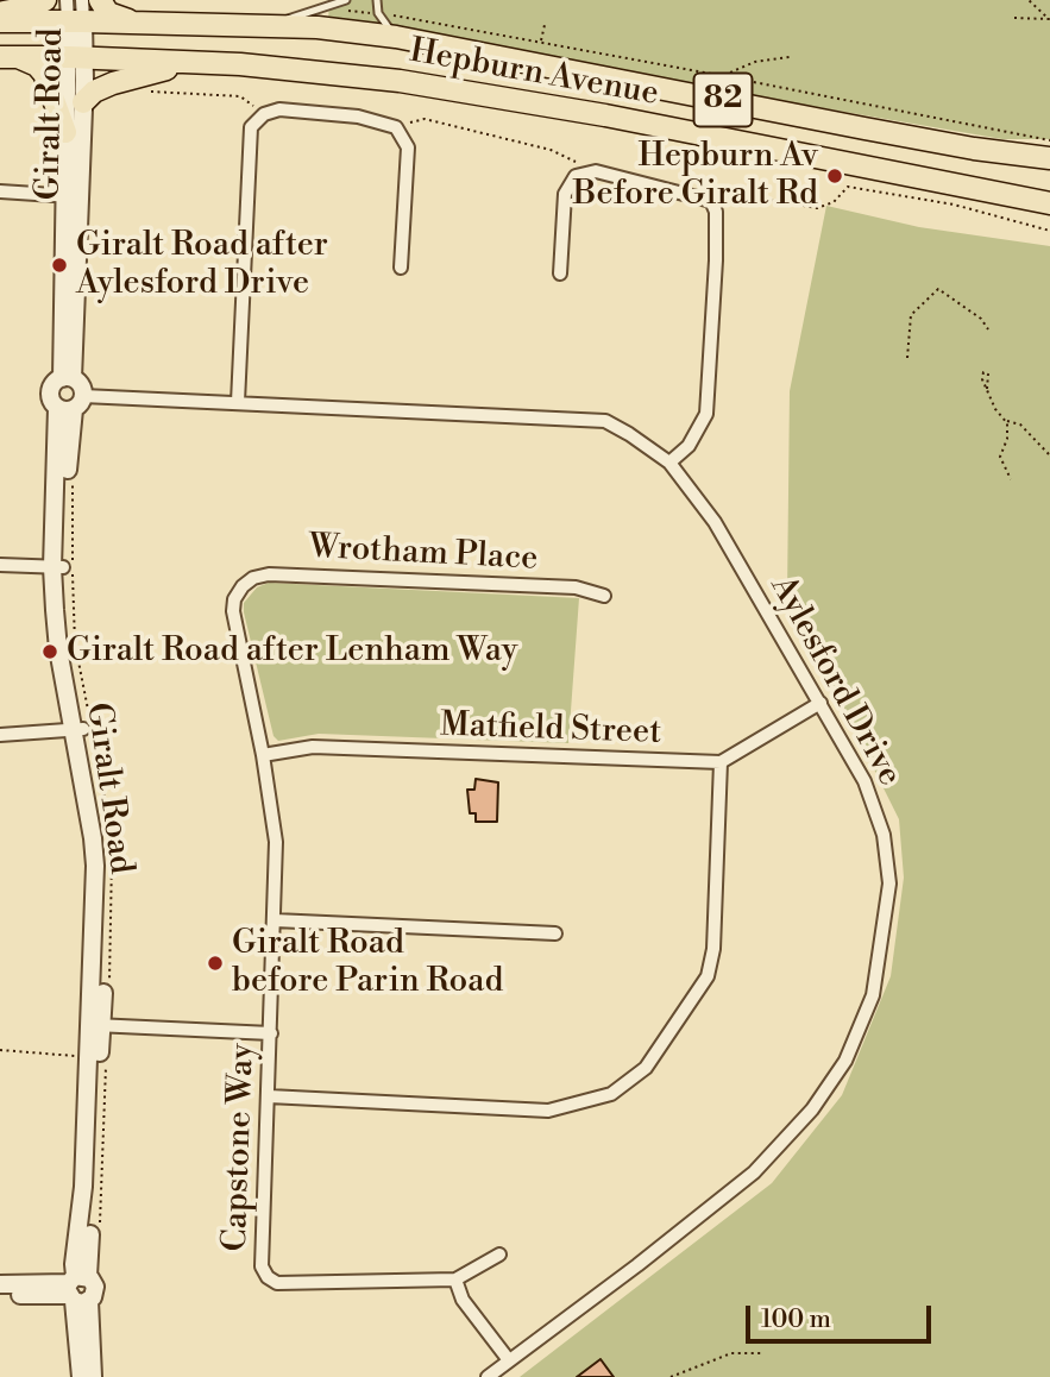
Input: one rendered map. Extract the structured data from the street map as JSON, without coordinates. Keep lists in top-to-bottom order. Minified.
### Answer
{"streets":{"main road":["Hepburn Avenue","82"],"street":["Giralt Road","Wrotham Place","Aylesford Drive","Matfield Street","Capstone Way"]},"crossings":[["Hepburn Avenue","Giralt Road"],["Giralt Road","Aylesford Drive"],["Wrotham Place","Capstone Way"],["Matfield Street","Capstone Way"]],"places":["Hepburn Av Before Giralt Rd","Giralt Road after Aylesford Drive","Giralt Road after Lenham Way","Giralt Road before Parin Road"],"scale_bar":"100 m"}
